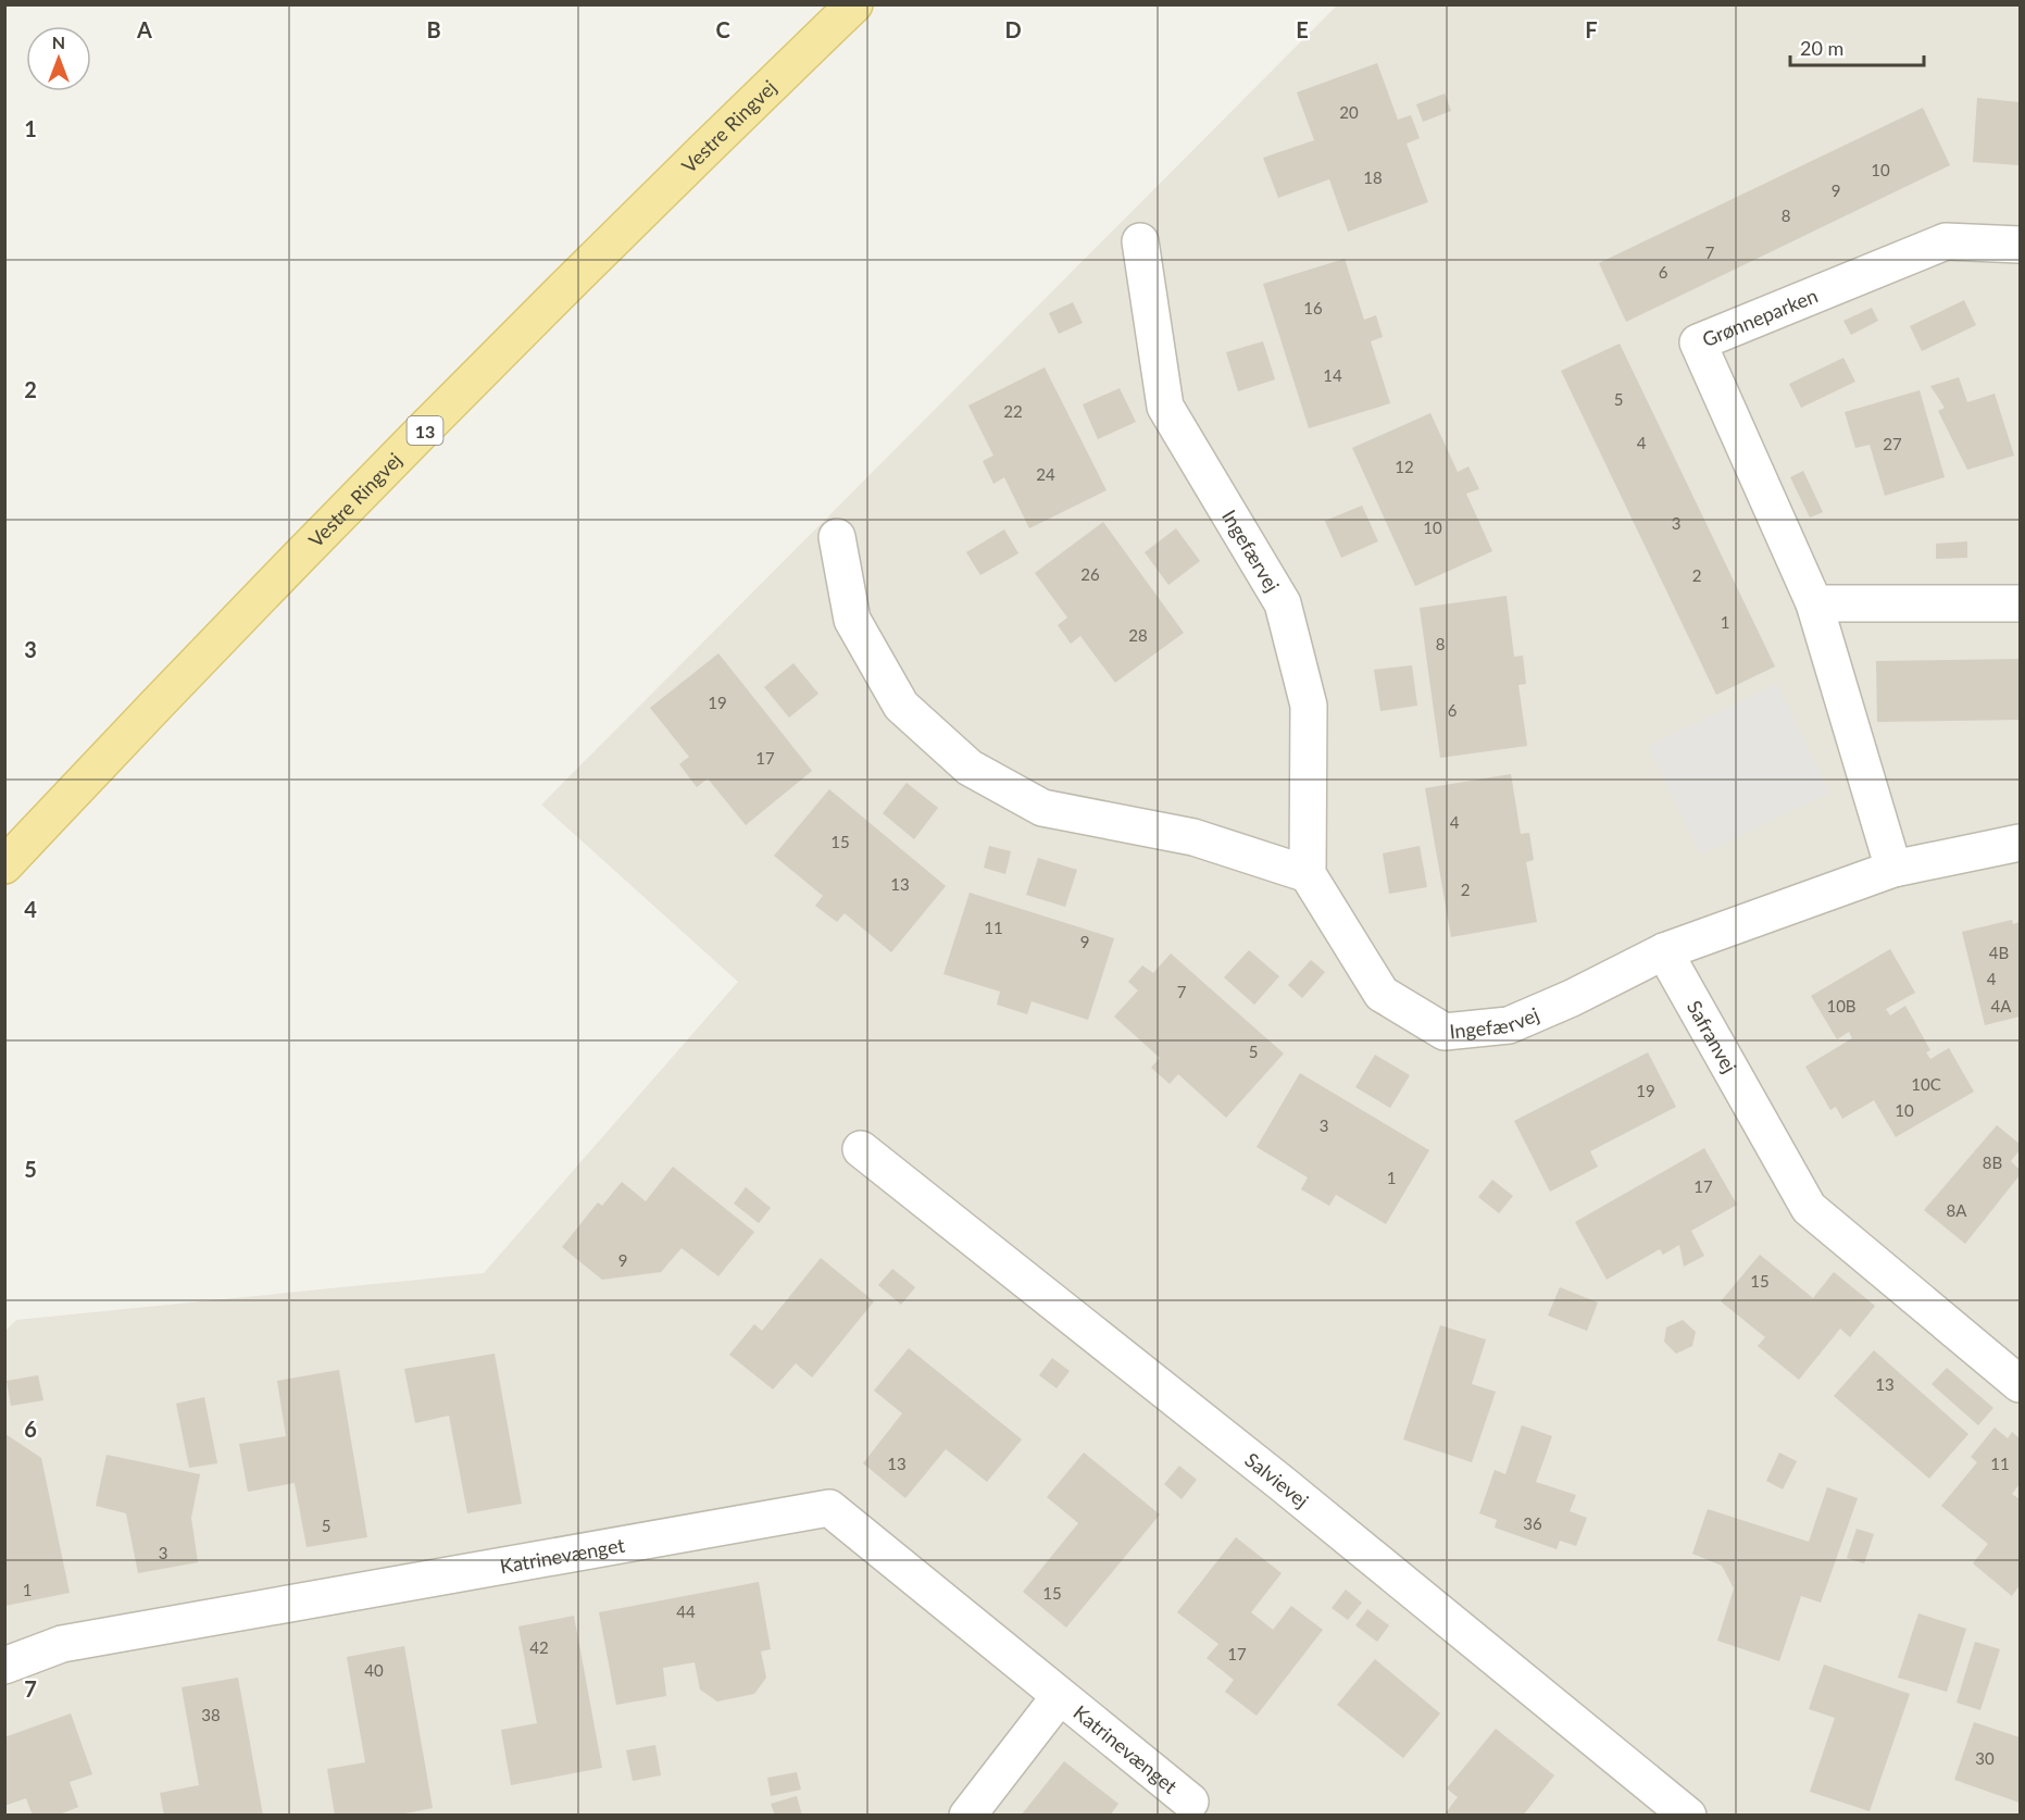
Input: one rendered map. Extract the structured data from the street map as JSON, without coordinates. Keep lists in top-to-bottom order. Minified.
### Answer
{"streets":{"main road":["Vestre Ringvej","13"],"street":["Grønneparken","Ingefærvej","Safranvej","Salvievej","Katrinevænget"]},"crossings":[["Ingefærvej","Safranvej"]],"house_numbers":["20","10","18","9","8","7","6","16","14","5","22","4","27","12","24","3","10","26","2","1","28","8","19","6","17","4","15","13","2","11","9","4B","4","7","10B","4A","5","10C","19","10","3","8B","1","17","8A","9","15","13","13","11","36","5","3","1","15","44","42","17","40","38","30"],"scale_bar":"20 m","north":"top","grid":{"columns":["A","B","C","D","E","F"],"rows":["1","2","3","4","5","6","7"]}}
